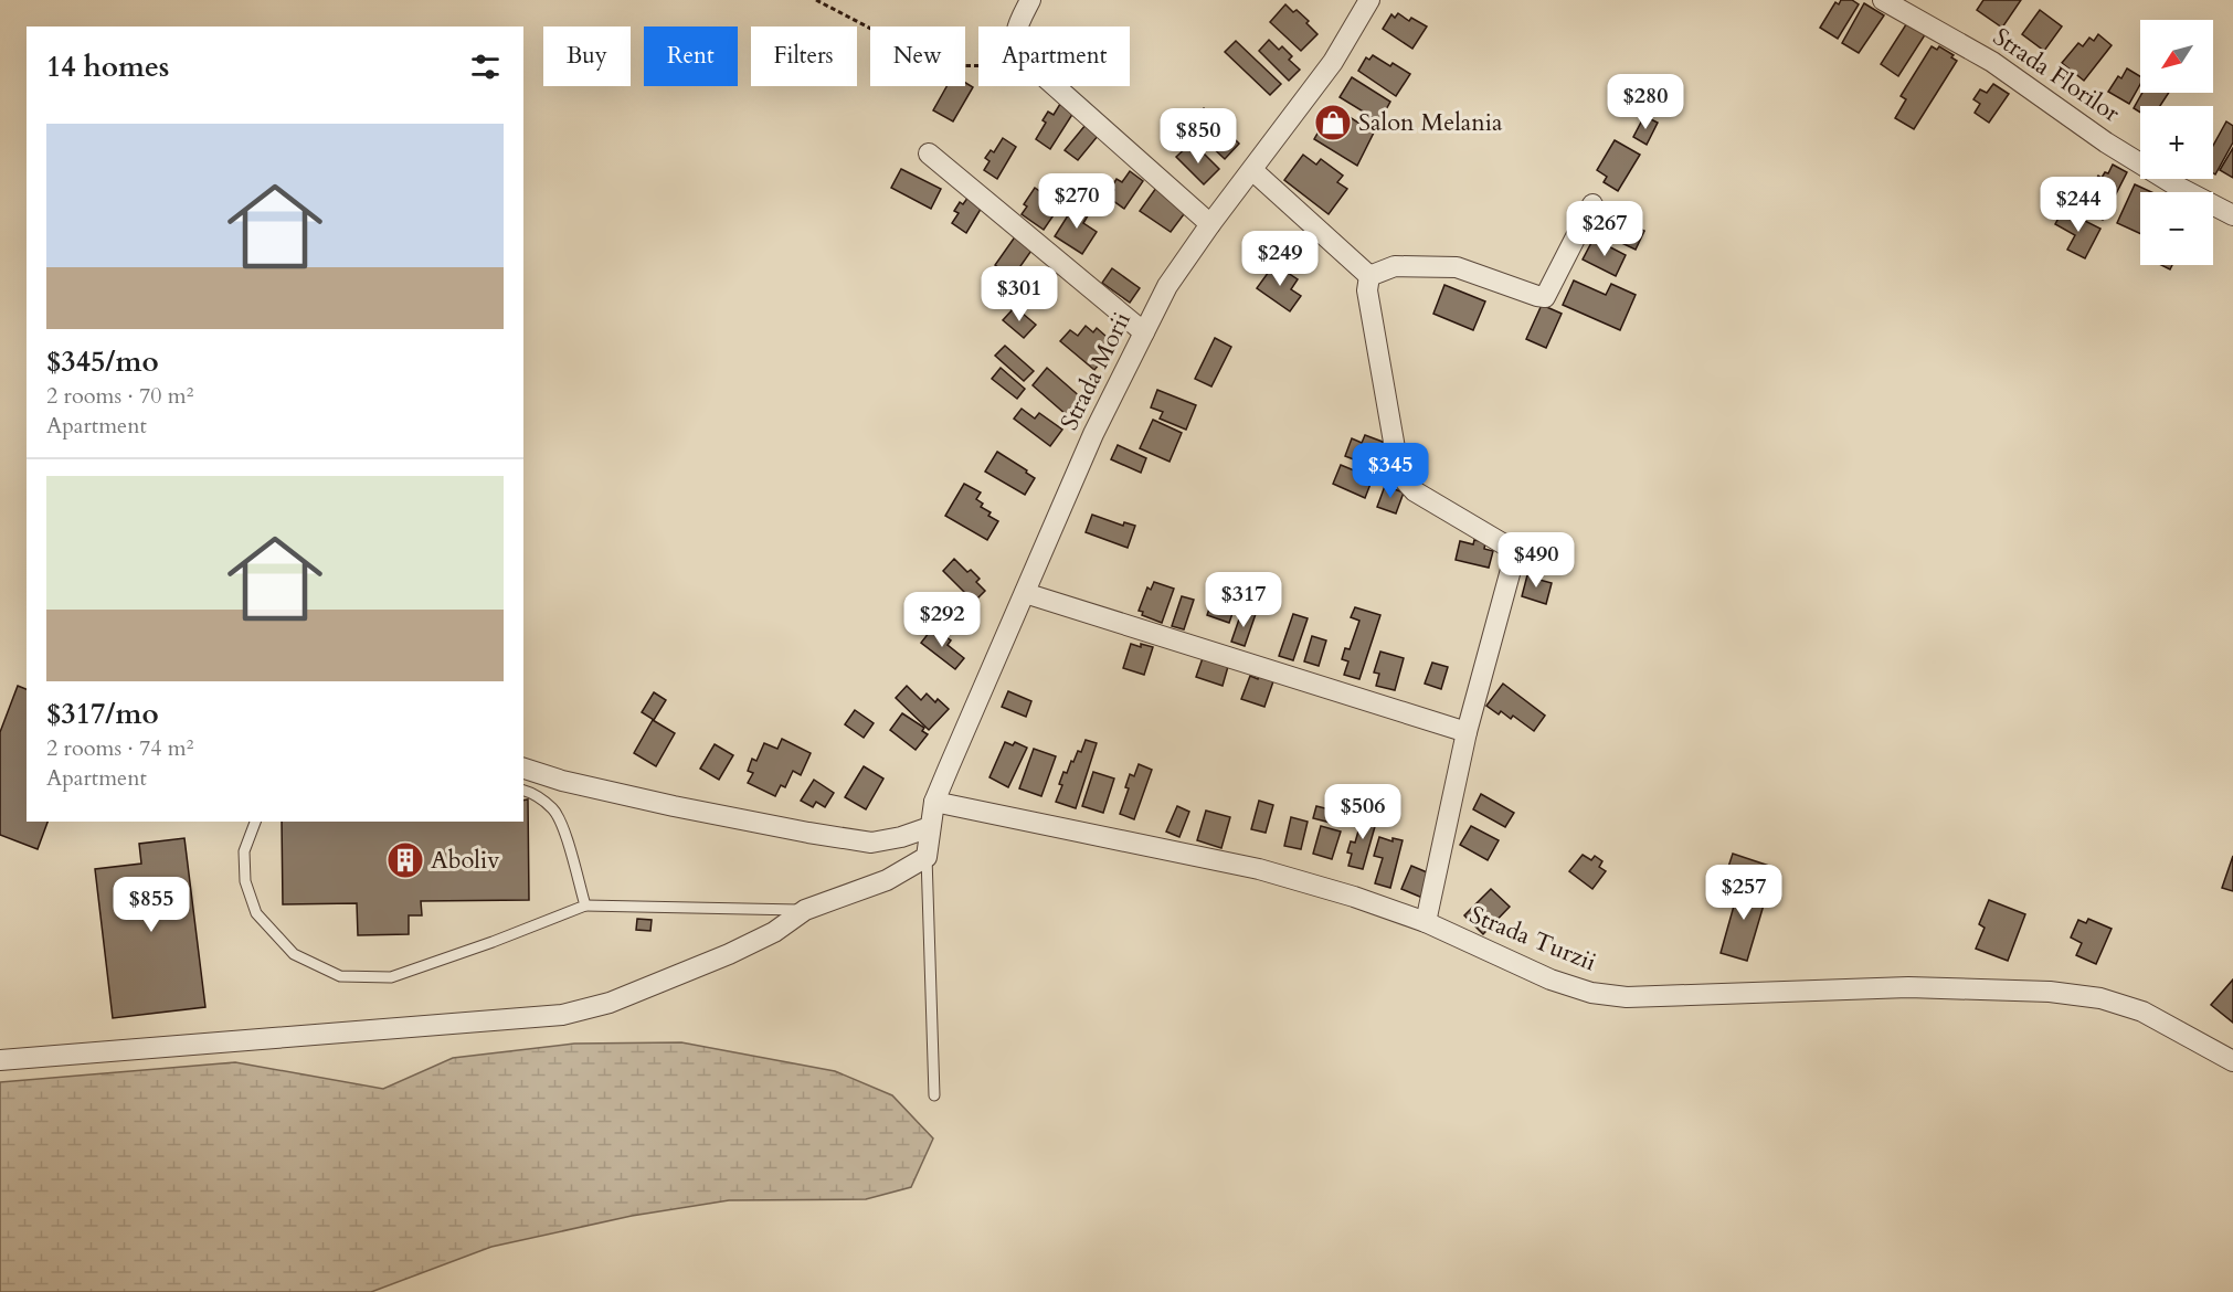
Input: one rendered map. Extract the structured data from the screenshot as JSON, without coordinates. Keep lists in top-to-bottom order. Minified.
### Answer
{"streets":{"street":["Strada Florilor","Strada Morii","Strada Turzii"]},"crossings":[["Strada Morii","Strada Turzii"]],"places":{"shop":["Salon Melania"],"building":["Aboliv"]},"north":"bottom left","page":{"map_buttons":["+","−"],"chip":["Buy","Rent","Filters","New","Apartment"],"heading":"14 homes","price":["$280","$850","$270","$244","$267","$249","$301","$345","$490","$317","$292","$506","$257","$855"],"list":[{"name":"$345/mo","note":"2 rooms · 70 m² · Apartment"},{"name":"$317/mo","note":"2 rooms · 74 m² · Apartment"}]}}
